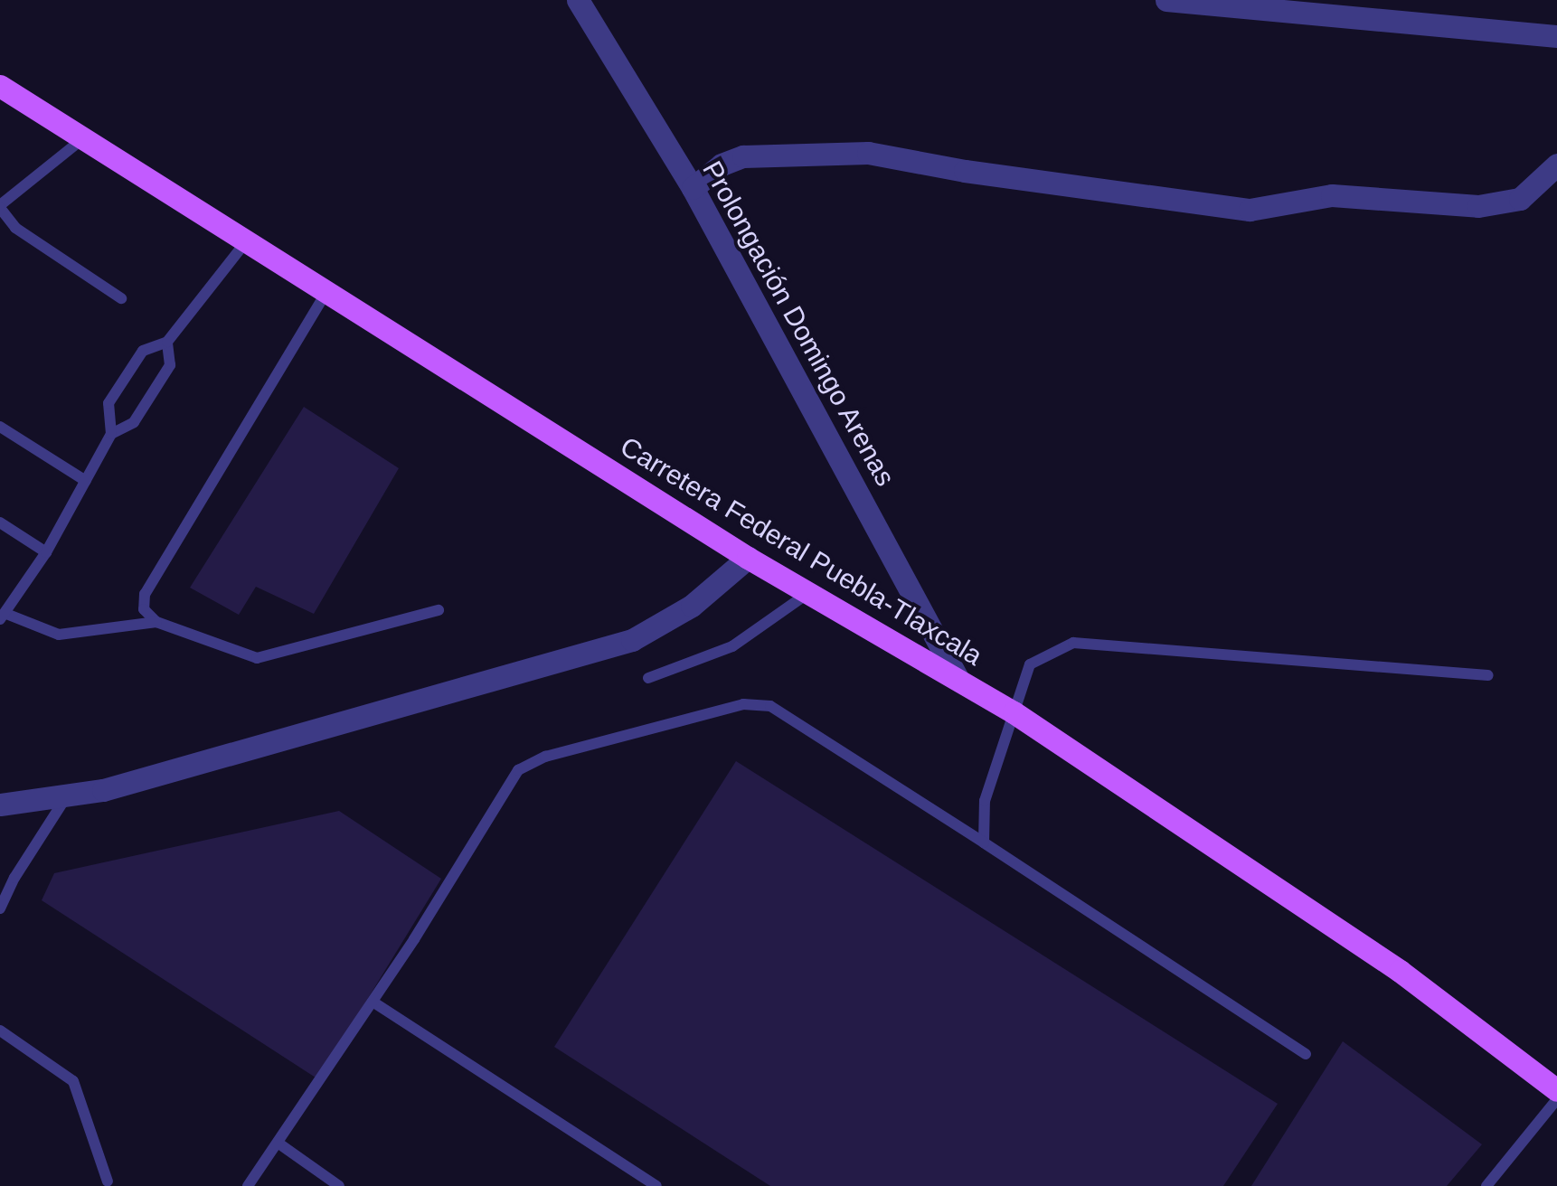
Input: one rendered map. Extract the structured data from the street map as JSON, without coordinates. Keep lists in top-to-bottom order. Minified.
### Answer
{"streets":{"main road":["Carretera Federal Puebla-Tlaxcala"],"street":["Prolongación Domingo Arenas"]},"crossings":[["Prolongación Domingo Arenas","Carretera Federal Puebla-Tlaxcala"]]}
